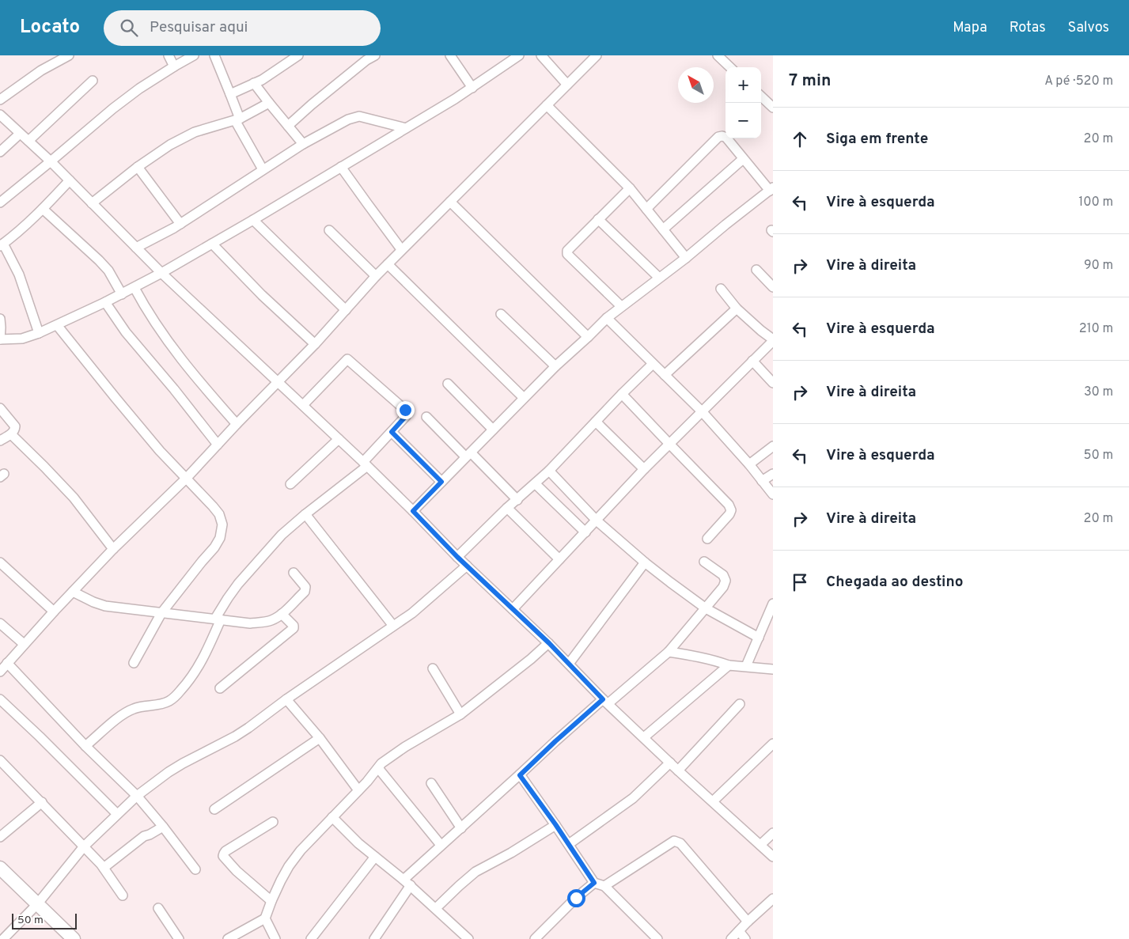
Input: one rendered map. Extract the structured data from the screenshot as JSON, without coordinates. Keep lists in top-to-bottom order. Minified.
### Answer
{"scale_bar":"50 m","north":"top left","page":{"header":"Locato","search":"Pesquisar aqui","nav":["Mapa","Rotas","Salvos"],"heading":["7 min","A pé · 520 m"],"map_buttons":["+","−"],"list":[["Siga em frente","20 m"],["Vire à esquerda","100 m"],["Vire à direita","90 m"],["Vire à esquerda","210 m"],["Vire à direita","30 m"],["Vire à esquerda","50 m"],["Vire à direita","20 m"],"Chegada ao destino"],"scale":"50 m"}}
